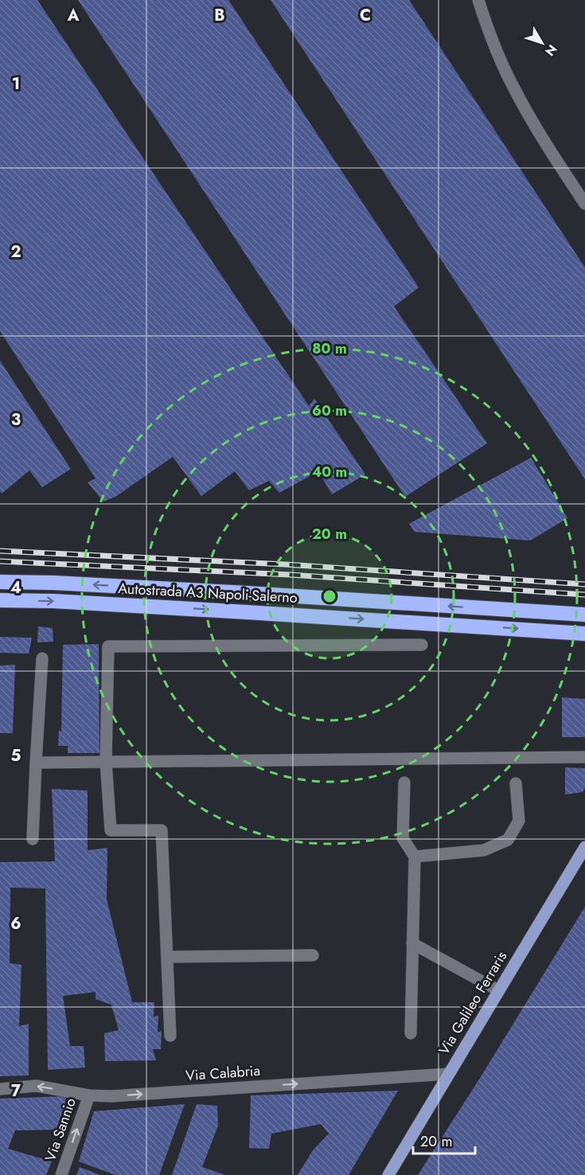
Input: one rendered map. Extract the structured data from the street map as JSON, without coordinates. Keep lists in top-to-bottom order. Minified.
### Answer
{"streets":{"highway":["Autostrada A3 Napoli-Salerno"],"main road":["Via Galileo Ferraris"],"street":["Via Calabria","Via Sannio"]},"crossings":[["Via Galileo Ferraris","Via Calabria"],["Via Calabria","Via Sannio"]],"one_way":["Via Sannio"],"scale_bar":"20 m","north":"bottom right","grid":{"columns":["A","B","C"],"rows":["1","2","3","4","5","6","7"]},"rings":["80 m","60 m","40 m","20 m"]}
